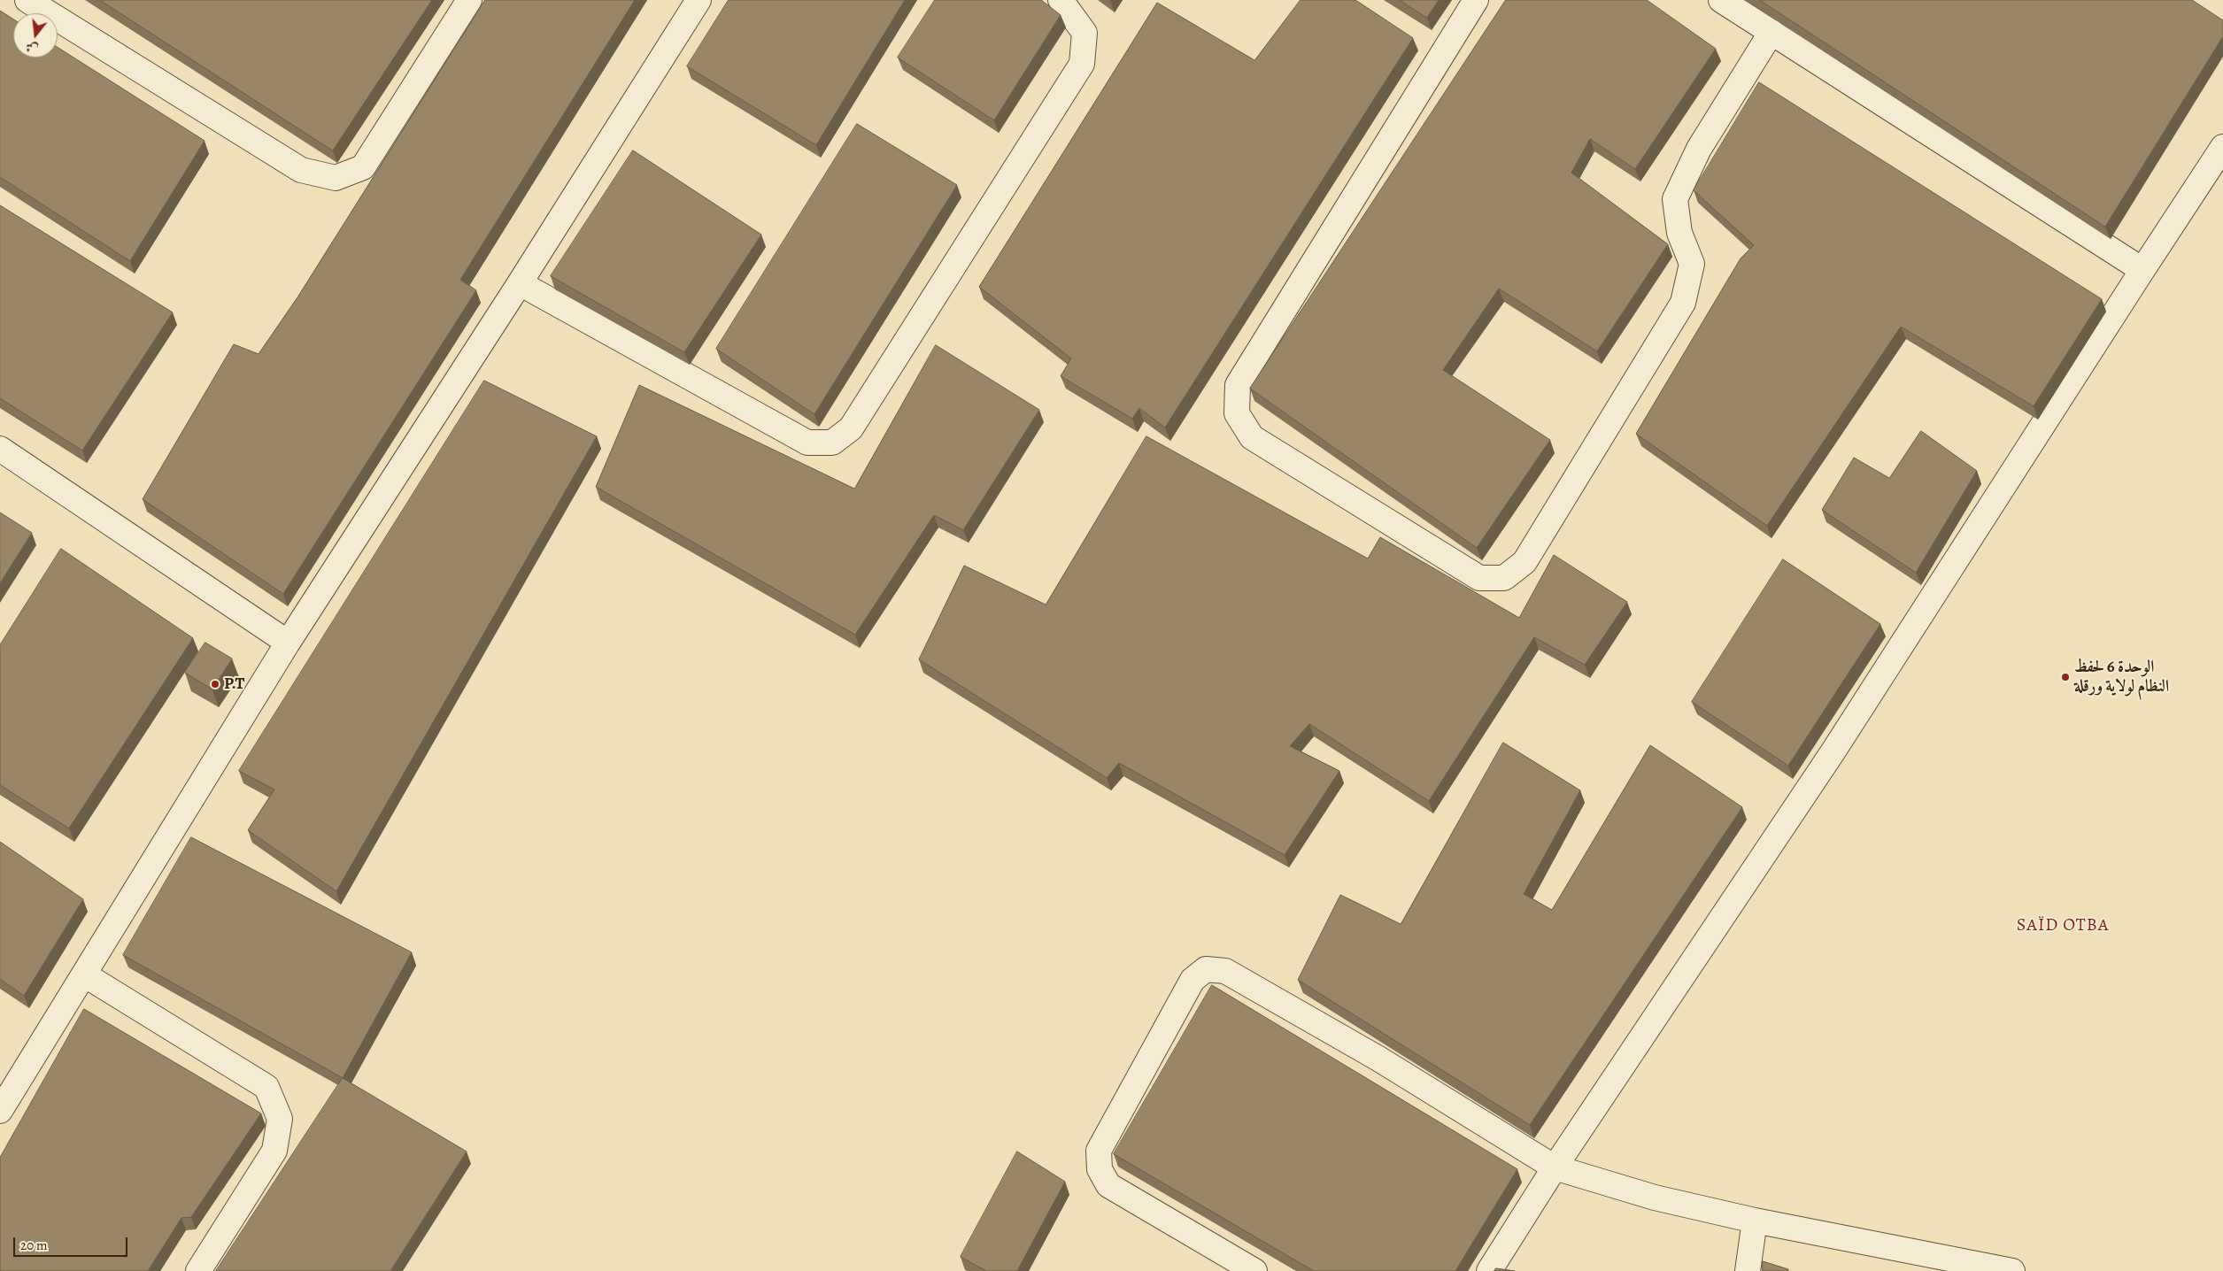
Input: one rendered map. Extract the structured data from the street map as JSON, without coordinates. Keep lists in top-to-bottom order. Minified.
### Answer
{"districts":["SAÏD OTBA"],"places":["الوحدة 6 لحفظ النظام لولاية ورقلة","P.T"],"scale_bar":"20 m","north":"bottom"}
